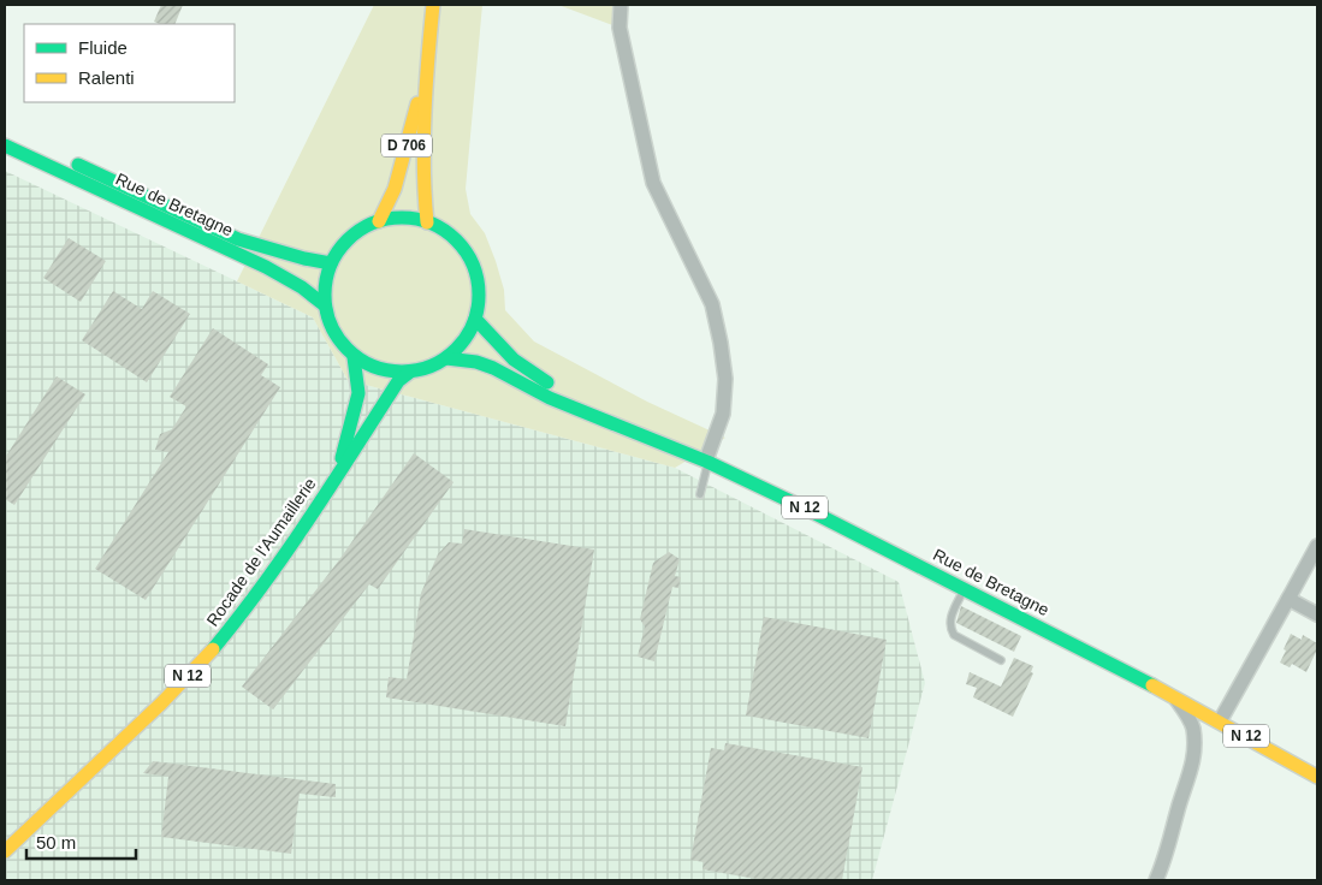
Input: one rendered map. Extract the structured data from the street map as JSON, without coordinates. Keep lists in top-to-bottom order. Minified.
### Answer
{"streets":{"main road":["D 706","Rue de Bretagne","N 12","Rocade de l'Aumaillerie"]},"crossings":[["D 706","Rue de Bretagne"],["D 706","Rocade de l'Aumaillerie"],["Rue de Bretagne","Rocade de l'Aumaillerie"]],"legend":["Fluide","Ralenti"],"scale_bar":"50 m"}
